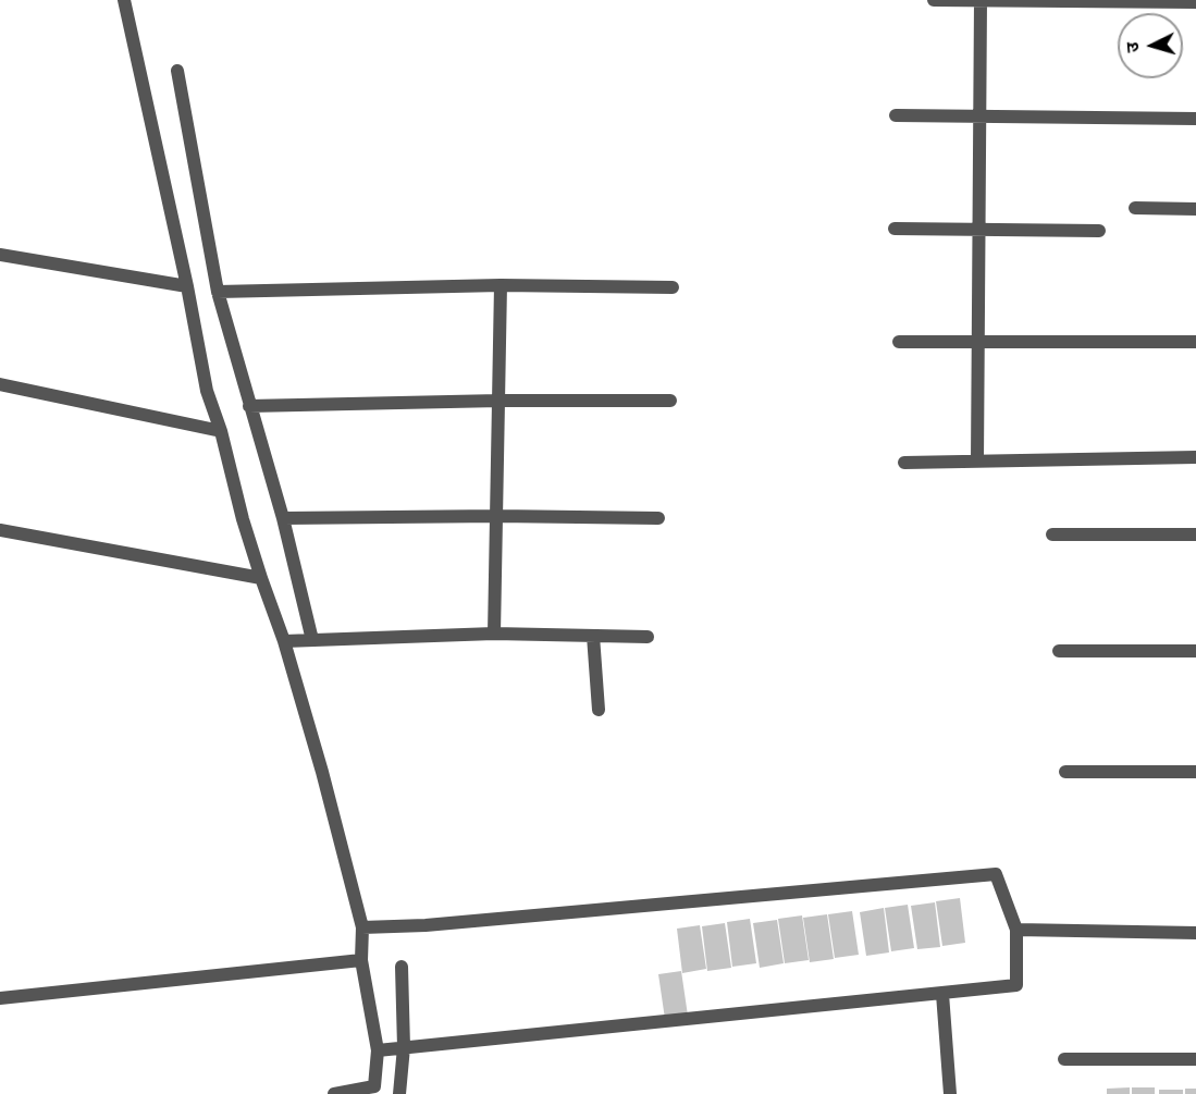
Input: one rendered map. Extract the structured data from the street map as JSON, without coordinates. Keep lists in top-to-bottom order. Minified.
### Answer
{"north":"left"}
